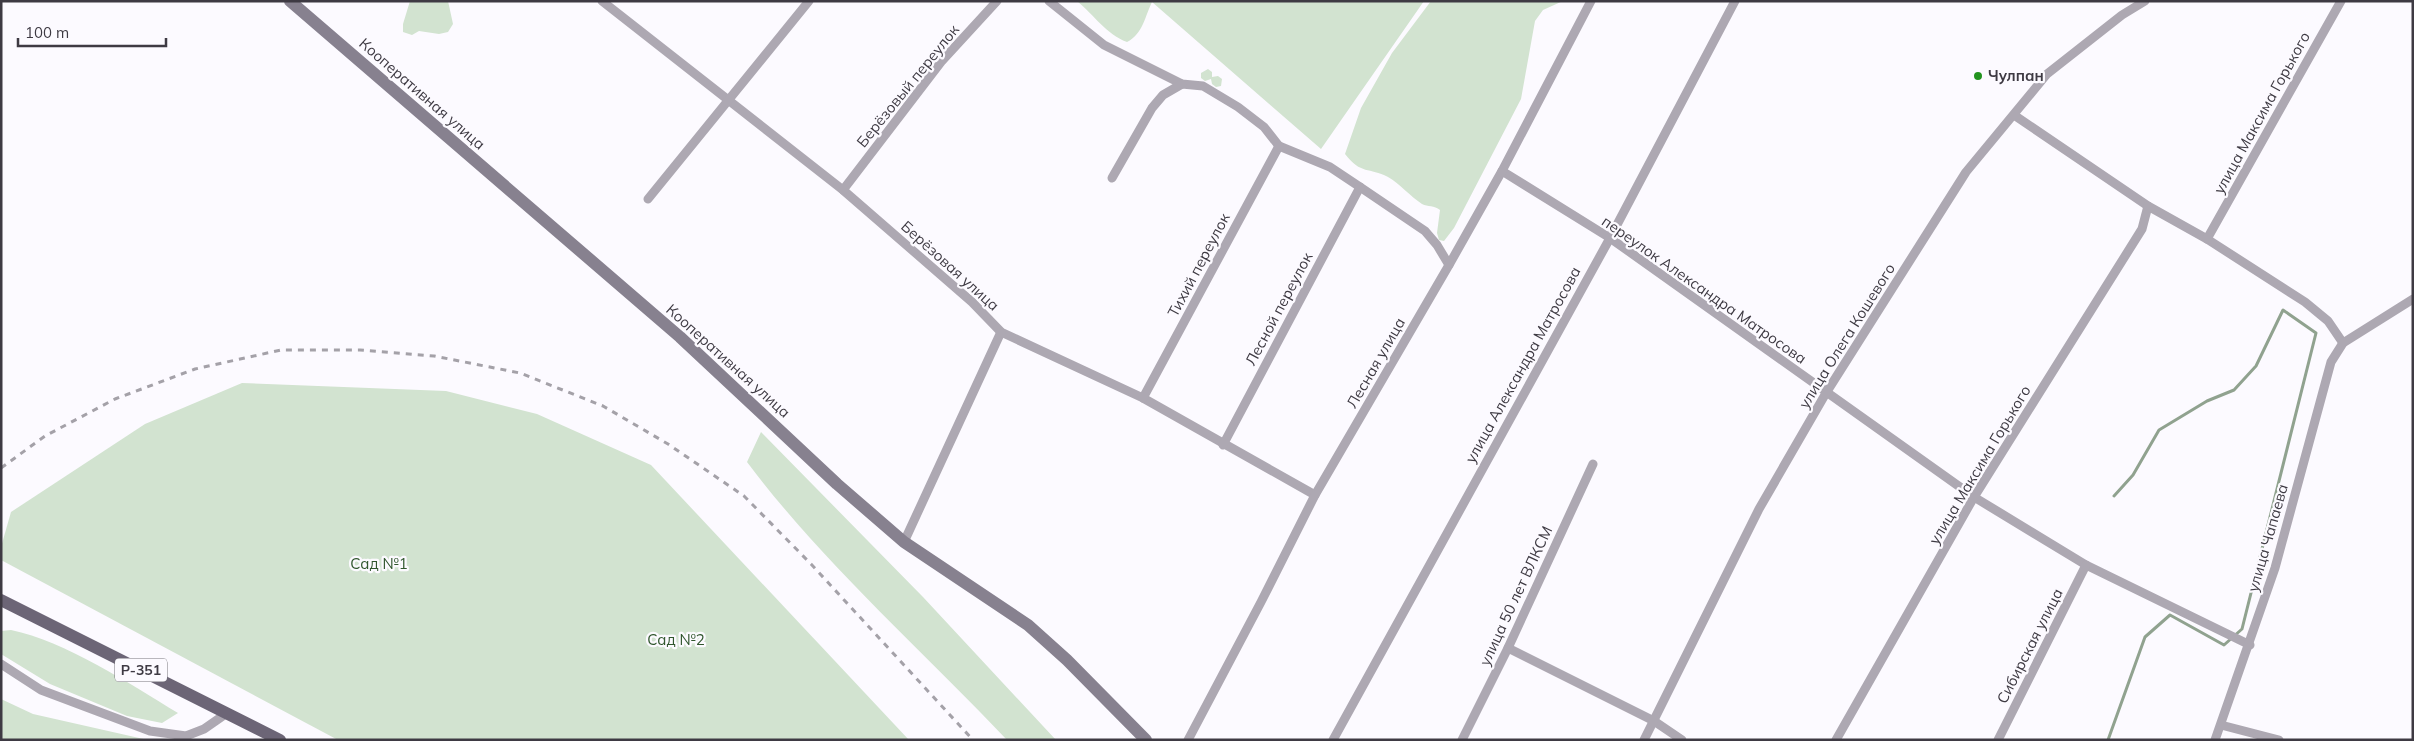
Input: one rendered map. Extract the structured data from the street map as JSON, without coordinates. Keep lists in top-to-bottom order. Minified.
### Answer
{"streets":{"main road":["Кооперативная улица","Р-351"],"street":["Берёзовый переулок","улица Максима Горького","Тихий переулок","Берёзовая улица","переулок Александра Матросова","Лесной переулок","улица Олега Кошевого","Лесная улица","улица Александра Матросова","улица Чапаева","улица 50 лет ВЛКСМ","Сибирская улица"]},"crossings":[["Берёзовый переулок","Берёзовая улица"],["улица Максима Горького","переулок Александра Матросова"],["Тихий переулок","Берёзовая улица"],["Берёзовая улица","Лесной переулок"],["Берёзовая улица","Лесная улица"],["переулок Александра Матросова","улица Олега Кошевого"],["переулок Александра Матросова","Лесная улица"],["переулок Александра Матросова","улица Александра Матросова"],["переулок Александра Матросова","улица Чапаева"],["переулок Александра Матросова","Сибирская улица"]],"parks":["Сад №1","Сад №2"],"places":["Чулпан"],"scale_bar":"100 m"}
